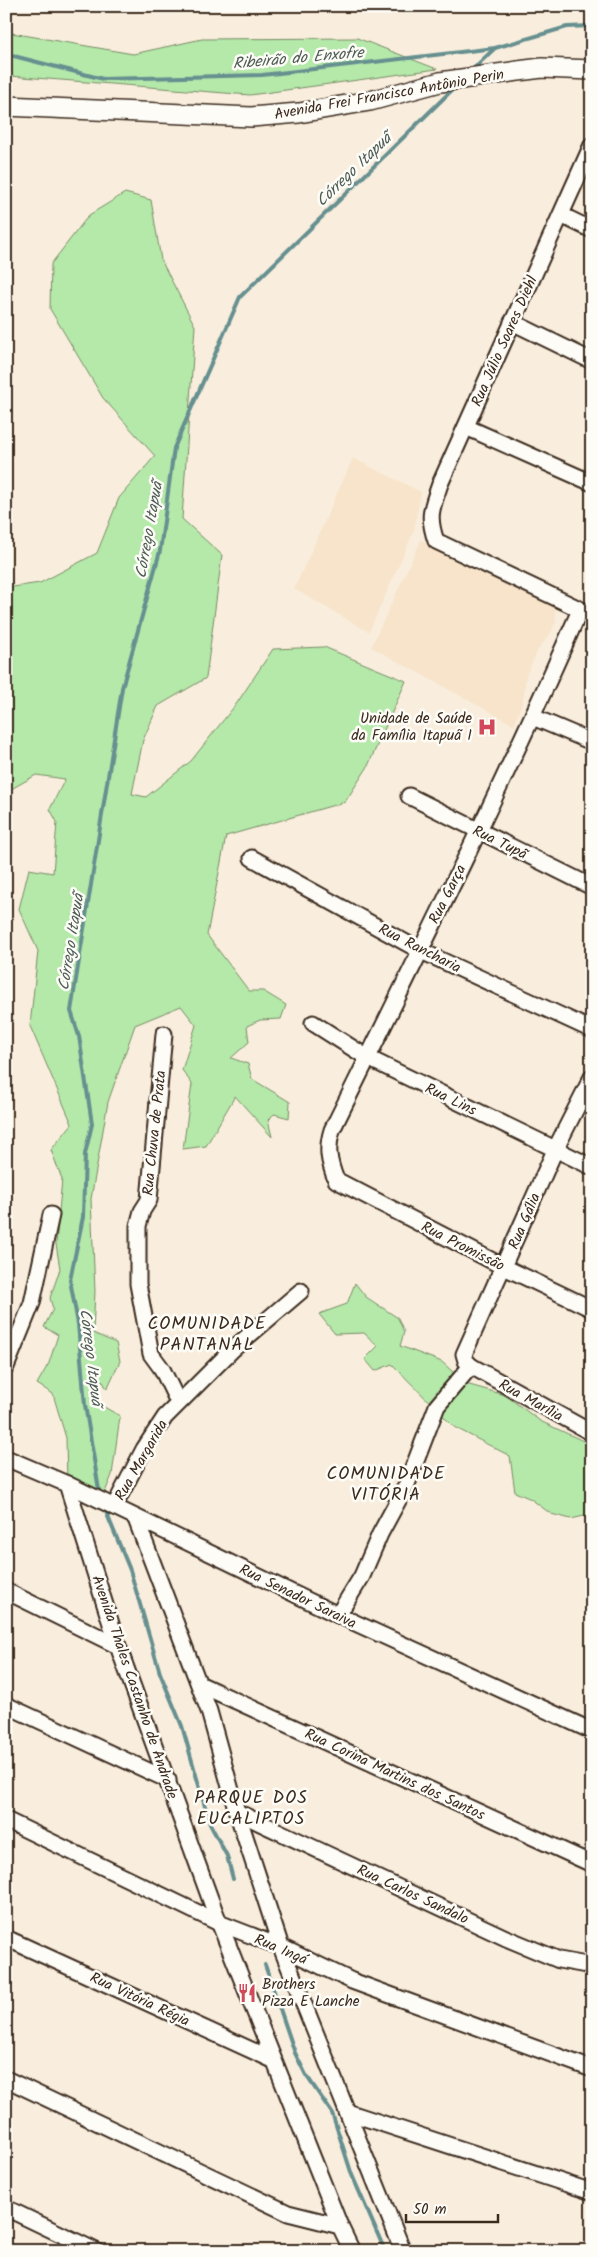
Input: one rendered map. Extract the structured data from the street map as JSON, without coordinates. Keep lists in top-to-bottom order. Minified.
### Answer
{"streets":{"street":["Avenida Frei Francisco Antônio Perin","Rua Júlio Soares Diehl","Rua Tupã","Rua Garça","Rua Rancharia","Rua Lins","Rua Chuva de Prata","Rua Gália","Rua Promissão","Rua Marília","Rua Margarida","Rua Senador Saraiva","Avenida Thales Castanho de Andrade","Rua Corina Martins dos Santos","Rua Carlos Sandalo","Rua Ingá","Rua Vitória Régia"]},"crossings":[["Rua Júlio Soares Diehl","Rua Garça"],["Rua Tupã","Rua Garça"],["Rua Garça","Rua Rancharia"],["Rua Garça","Rua Lins"],["Rua Garça","Rua Promissão"],["Rua Lins","Rua Gália"],["Rua Chuva de Prata","Rua Margarida"],["Rua Gália","Rua Promissão"],["Rua Gália","Rua Marília"],["Rua Margarida","Rua Senador Saraiva"],["Rua Senador Saraiva","Avenida Thales Castanho de Andrade"],["Avenida Thales Castanho de Andrade","Rua Ingá"],["Avenida Thales Castanho de Andrade","Rua Vitória Régia"]],"districts":["COMUNIDADE PANTANAL","COMUNIDADE VITÓRIA","PARQUE DOS EUCALIPTOS"],"water":["Ribeirão do Enxofre","Córrego Itapuã"],"places":{"hospital":["Unidade de Saúde da Família Itapuã I"],"restaurant":["Brothers Pizza E Lanche"]},"scale_bar":"50 m"}
